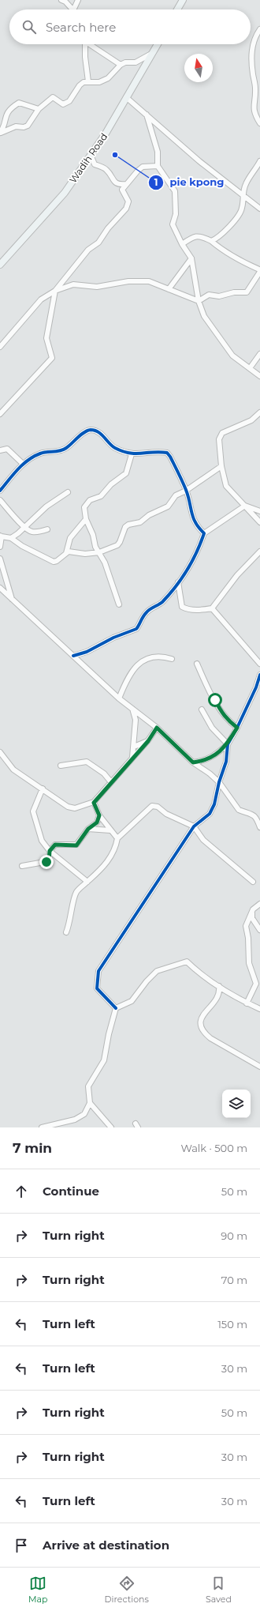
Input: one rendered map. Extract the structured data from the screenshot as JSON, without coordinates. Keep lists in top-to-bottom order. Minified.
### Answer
{"streets":{"street":["Wadih Road"]},"places":["pie kpong"],"north":"top","page":{"search":"Search here","heading":["7 min","Walk · 500 m"],"list":[["Continue","50 m"],["Turn right","90 m"],["Turn right","70 m"],["Turn left","150 m"],["Turn left","30 m"],["Turn right","50 m"],["Turn right","30 m"],["Turn left","30 m"],"Arrive at destination"],"nav":["Map","Directions","Saved"]}}
